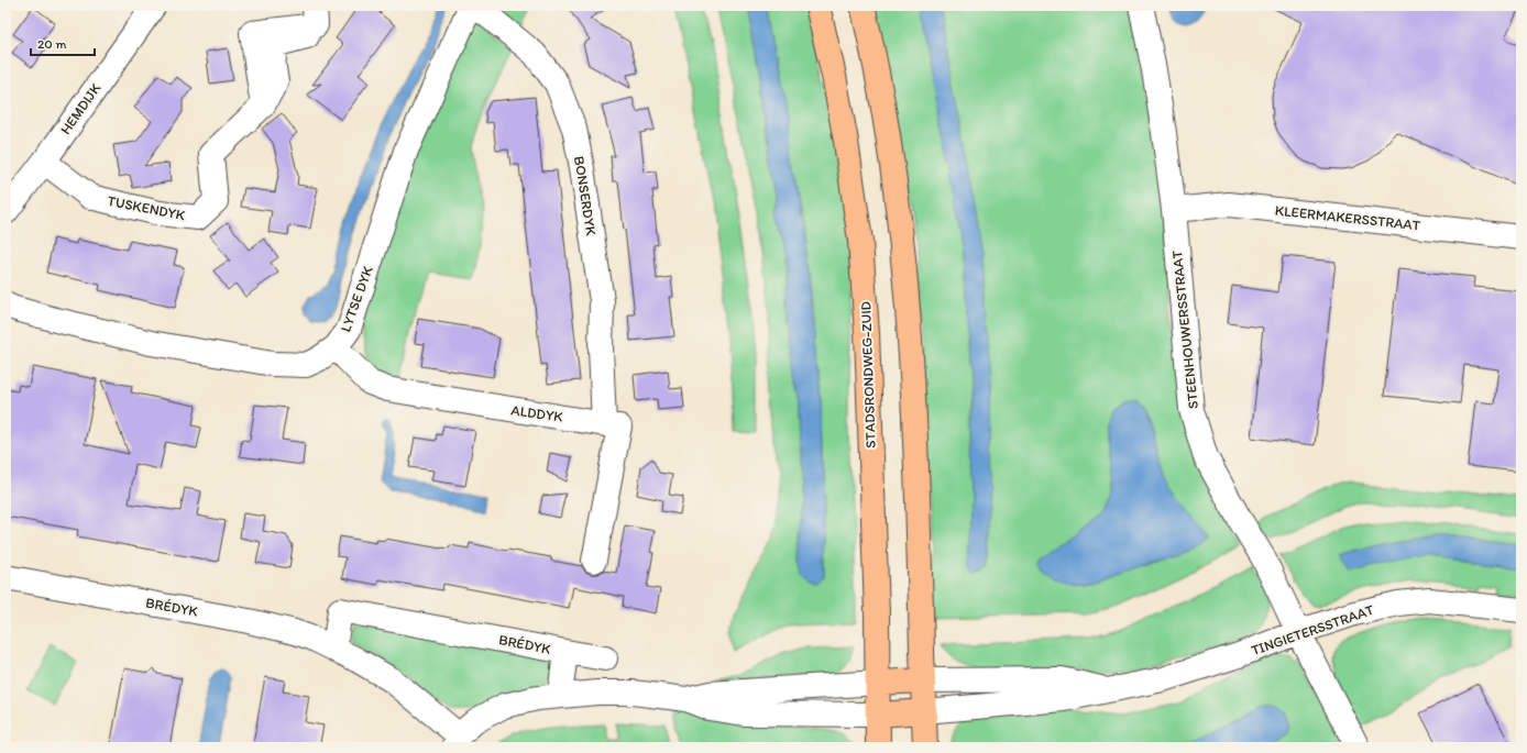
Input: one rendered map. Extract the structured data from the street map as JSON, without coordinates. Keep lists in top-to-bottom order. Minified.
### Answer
{"streets":{"main road":["STADSRONDWEG-ZUID"],"street":["HEMDIJK","BONSERDYK","TUSKENDYK","KLEERMAKERSSTRAAT","LYTSE DYK","STEENHOUWERSSTRAAT","ALDDYK","BRÉDYK","TINGIETERSSTRAAT"]},"crossings":[["HEMDIJK","TUSKENDYK"],["BONSERDYK","ALDDYK"],["KLEERMAKERSSTRAAT","STEENHOUWERSSTRAAT"],["LYTSE DYK","ALDDYK"],["STEENHOUWERSSTRAAT","TINGIETERSSTRAAT"],["STADSRONDWEG-ZUID","BRÉDYK"]],"scale_bar":"20 m"}
